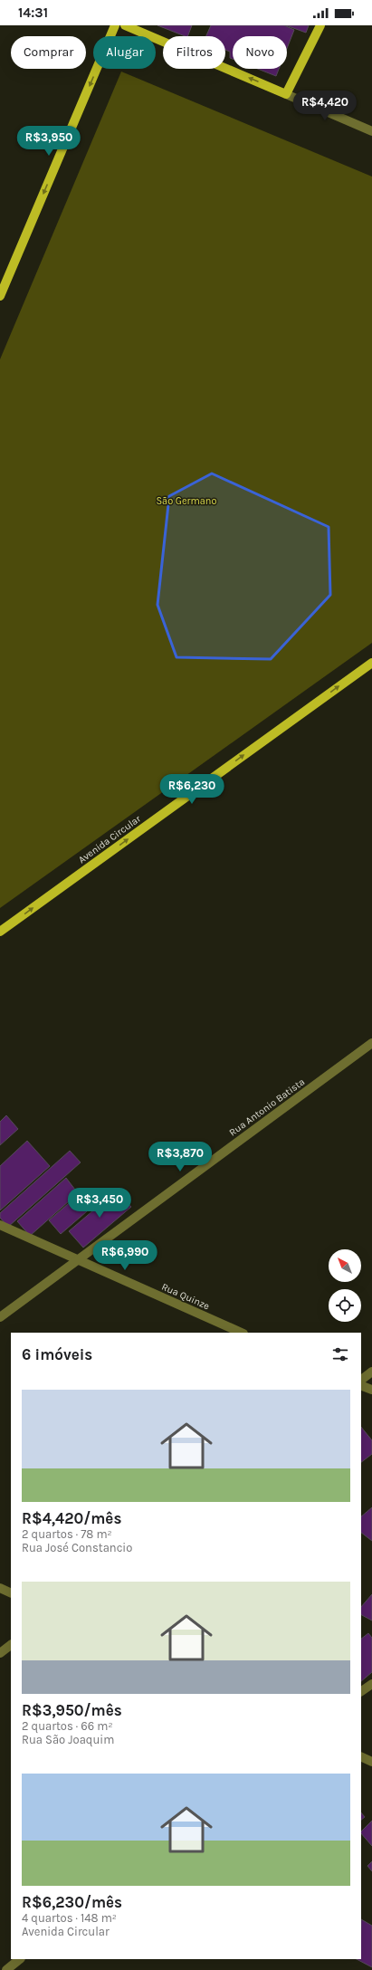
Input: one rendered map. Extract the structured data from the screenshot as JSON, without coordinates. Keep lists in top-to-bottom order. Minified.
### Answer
{"streets":{"main road":["Avenida Circular"],"street":["Rua Antonio Batista","Rua Quinze"]},"crossings":[["Rua Antonio Batista","Rua Quinze"]],"one_way":["Avenida Circular"],"parks":["São Germano"],"north":"top left","page":{"status":"14:31","chip":["Comprar","Alugar","Filtros","Novo"],"price":["R$4,420","R$3,950","R$6,230","R$3,870","R$3,450","R$6,990"],"heading":"6 imóveis","list":[{"name":"R$4,420/mês","note":"2 quartos · 78 m² · Rua José Constancio"},{"name":"R$3,950/mês","note":"2 quartos · 66 m² · Rua São Joaquim"},{"name":"R$6,230/mês","note":"4 quartos · 148 m² · Avenida Circular"}]}}
